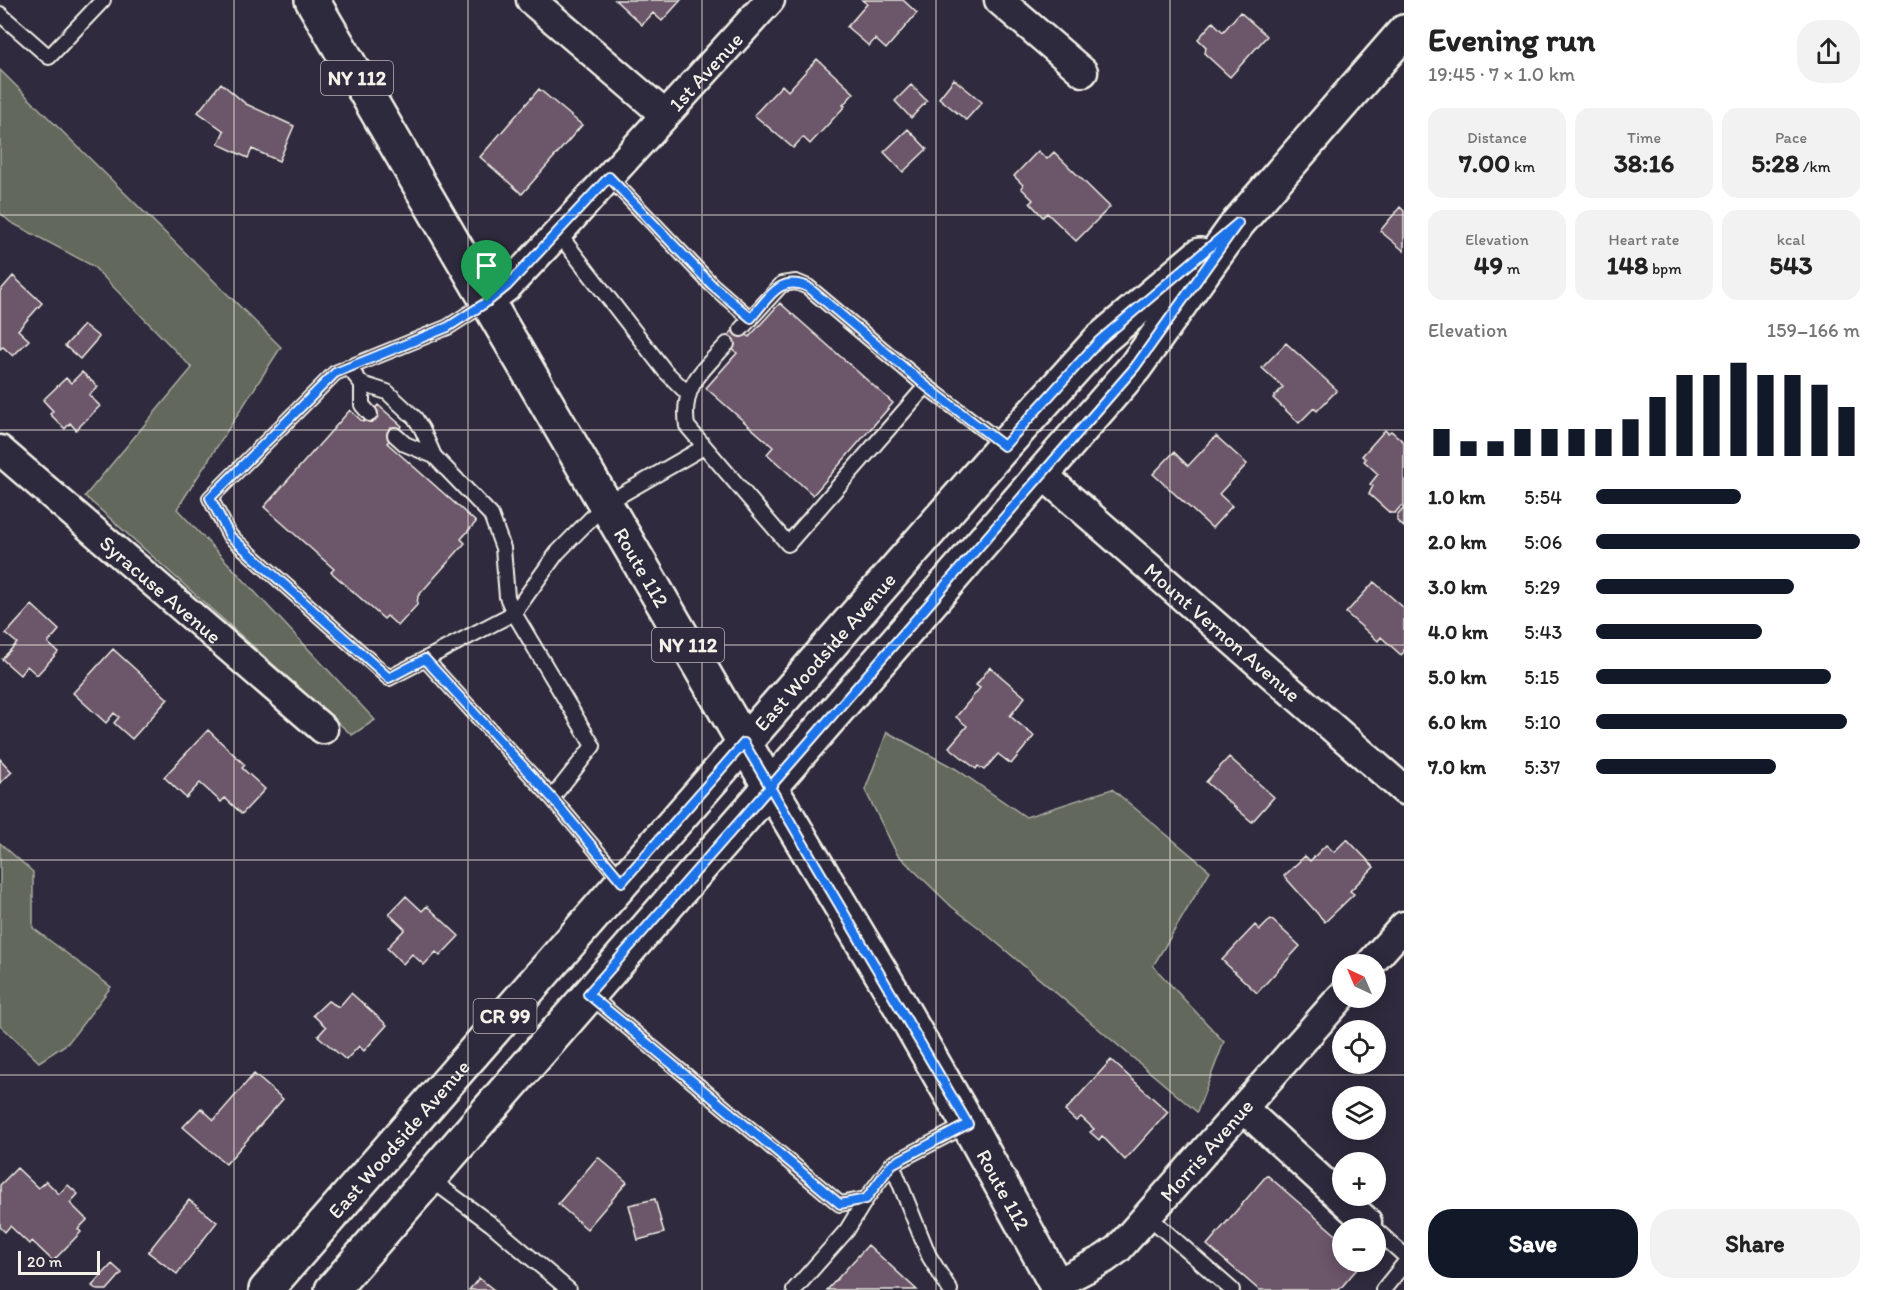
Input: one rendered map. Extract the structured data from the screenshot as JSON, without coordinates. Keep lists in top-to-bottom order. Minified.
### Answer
{"streets":{"main road":["NY 112","Route 112","East Woodside Avenue","CR 99"],"street":["1st Avenue","Syracuse Avenue","Mount Vernon Avenue","Morris Avenue"]},"crossings":[["1st Avenue","Route 112"],["Route 112","East Woodside Avenue"],["Route 112","Morris Avenue"],["Mount Vernon Avenue","East Woodside Avenue"]],"scale_bar":"20 m","north":"top left","page":{"heading":["Evening run","19:45 · 7 × 1.0 km"],"stats":[["Distance","7.00 km"],["Time","38:16"],["Pace","5:28 /km"],["Elevation","49 m"],["Heart rate","148 bpm"],["kcal","543"]],"chart":["Elevation","159–166 m"],"list":[{"name":"1.0 km","note":"5:54"},{"name":"2.0 km","note":"5:06"},{"name":"3.0 km","note":"5:29"},{"name":"4.0 km","note":"5:43"},{"name":"5.0 km","note":"5:15"},{"name":"6.0 km","note":"5:10"},{"name":"7.0 km","note":"5:37"}],"map_buttons":["+","−"],"buttons":["Save","Share"],"scale":"20 m"}}
